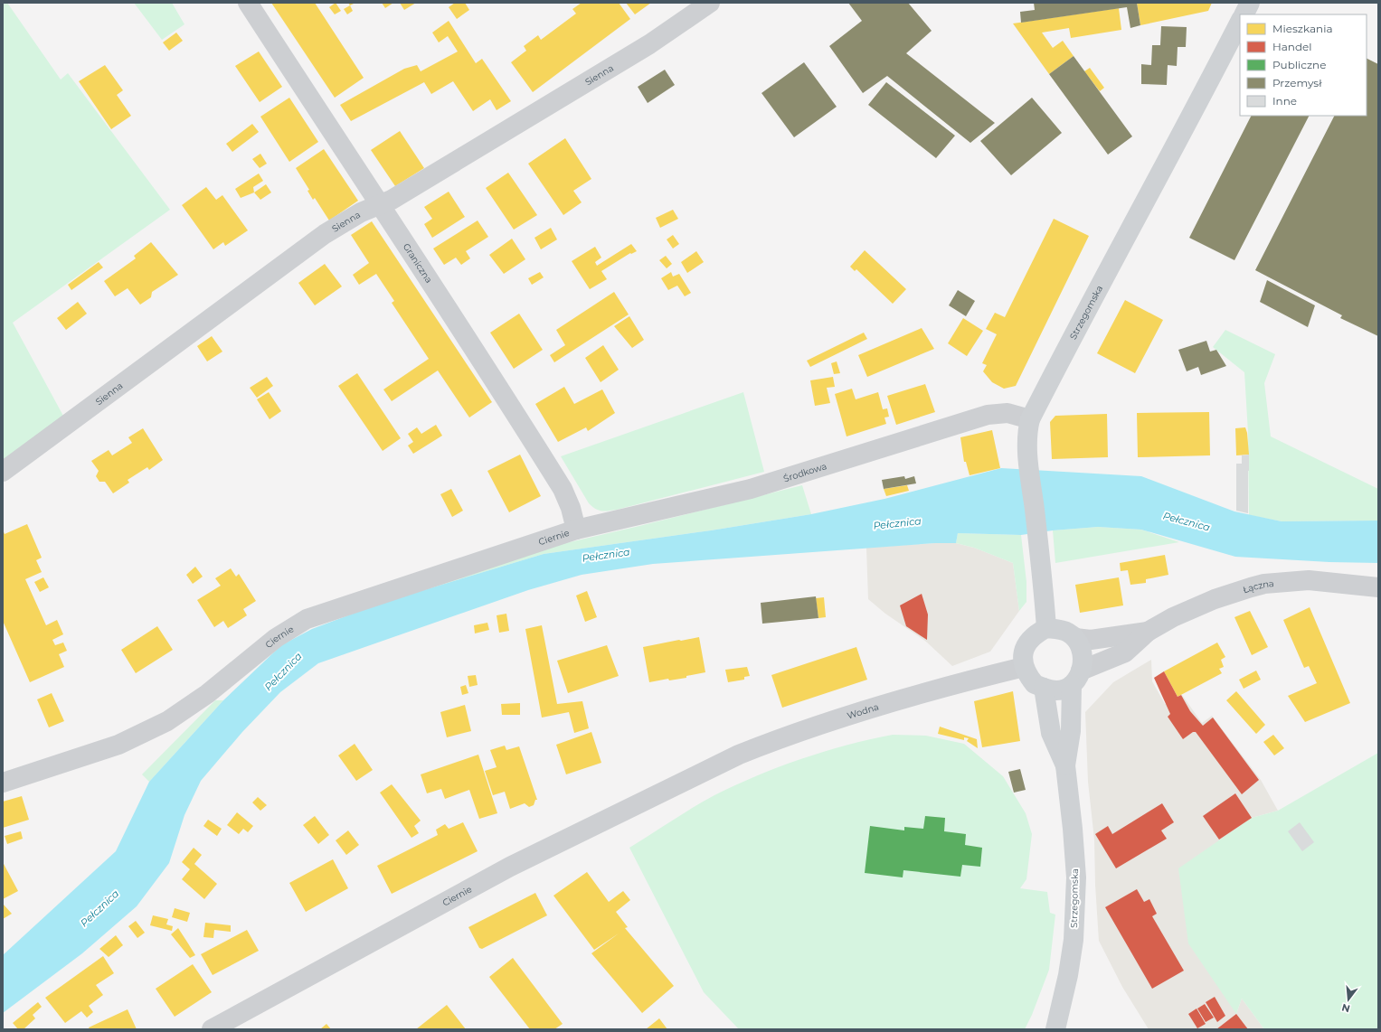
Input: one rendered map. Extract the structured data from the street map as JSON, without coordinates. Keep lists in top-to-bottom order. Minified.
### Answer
{"streets":{"main road":["Strzegomska"],"street":["Sienna","Graniczna","Środkowa","Ciernie","Łączna","Wodna"]},"crossings":[["Sienna","Graniczna"],["Graniczna","Środkowa"],["Graniczna","Ciernie"],["Strzegomska","Środkowa"],["Strzegomska","Łączna"],["Strzegomska","Wodna"],["Środkowa","Ciernie"],["Ciernie","Wodna"],["Łączna","Wodna"]],"water":["Pełcznica"],"legend":["Mieszkania","Handel","Publiczne","Przemysł","Inne"],"north":"bottom"}
